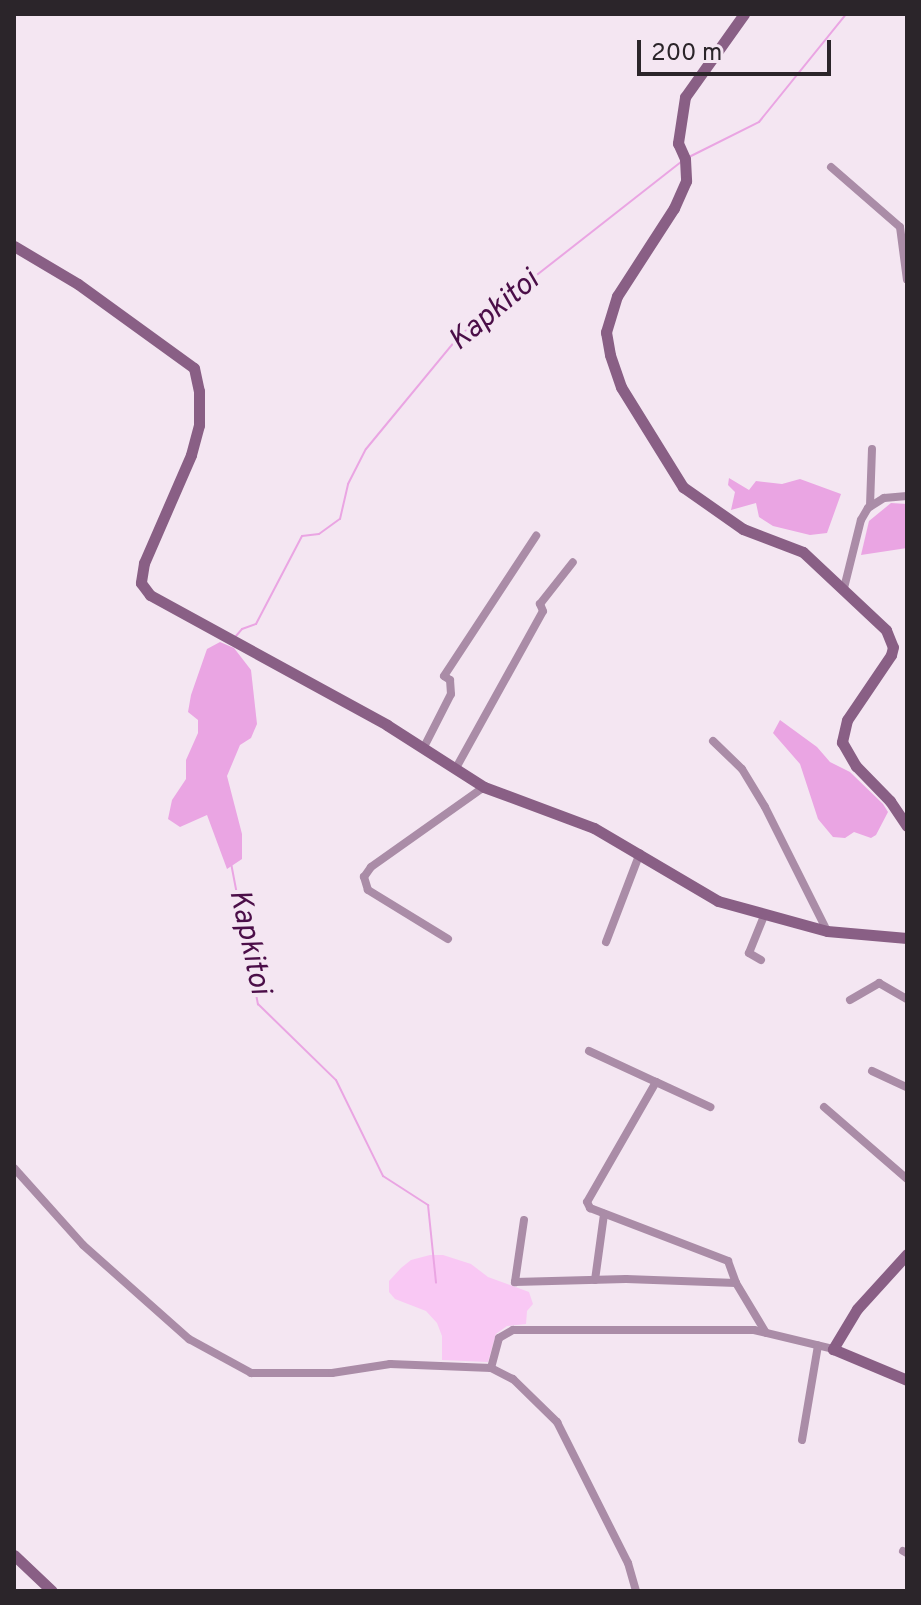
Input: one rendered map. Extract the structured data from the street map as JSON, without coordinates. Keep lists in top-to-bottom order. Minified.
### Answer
{"water":["Kapkitoi"],"scale_bar":"200 m"}
